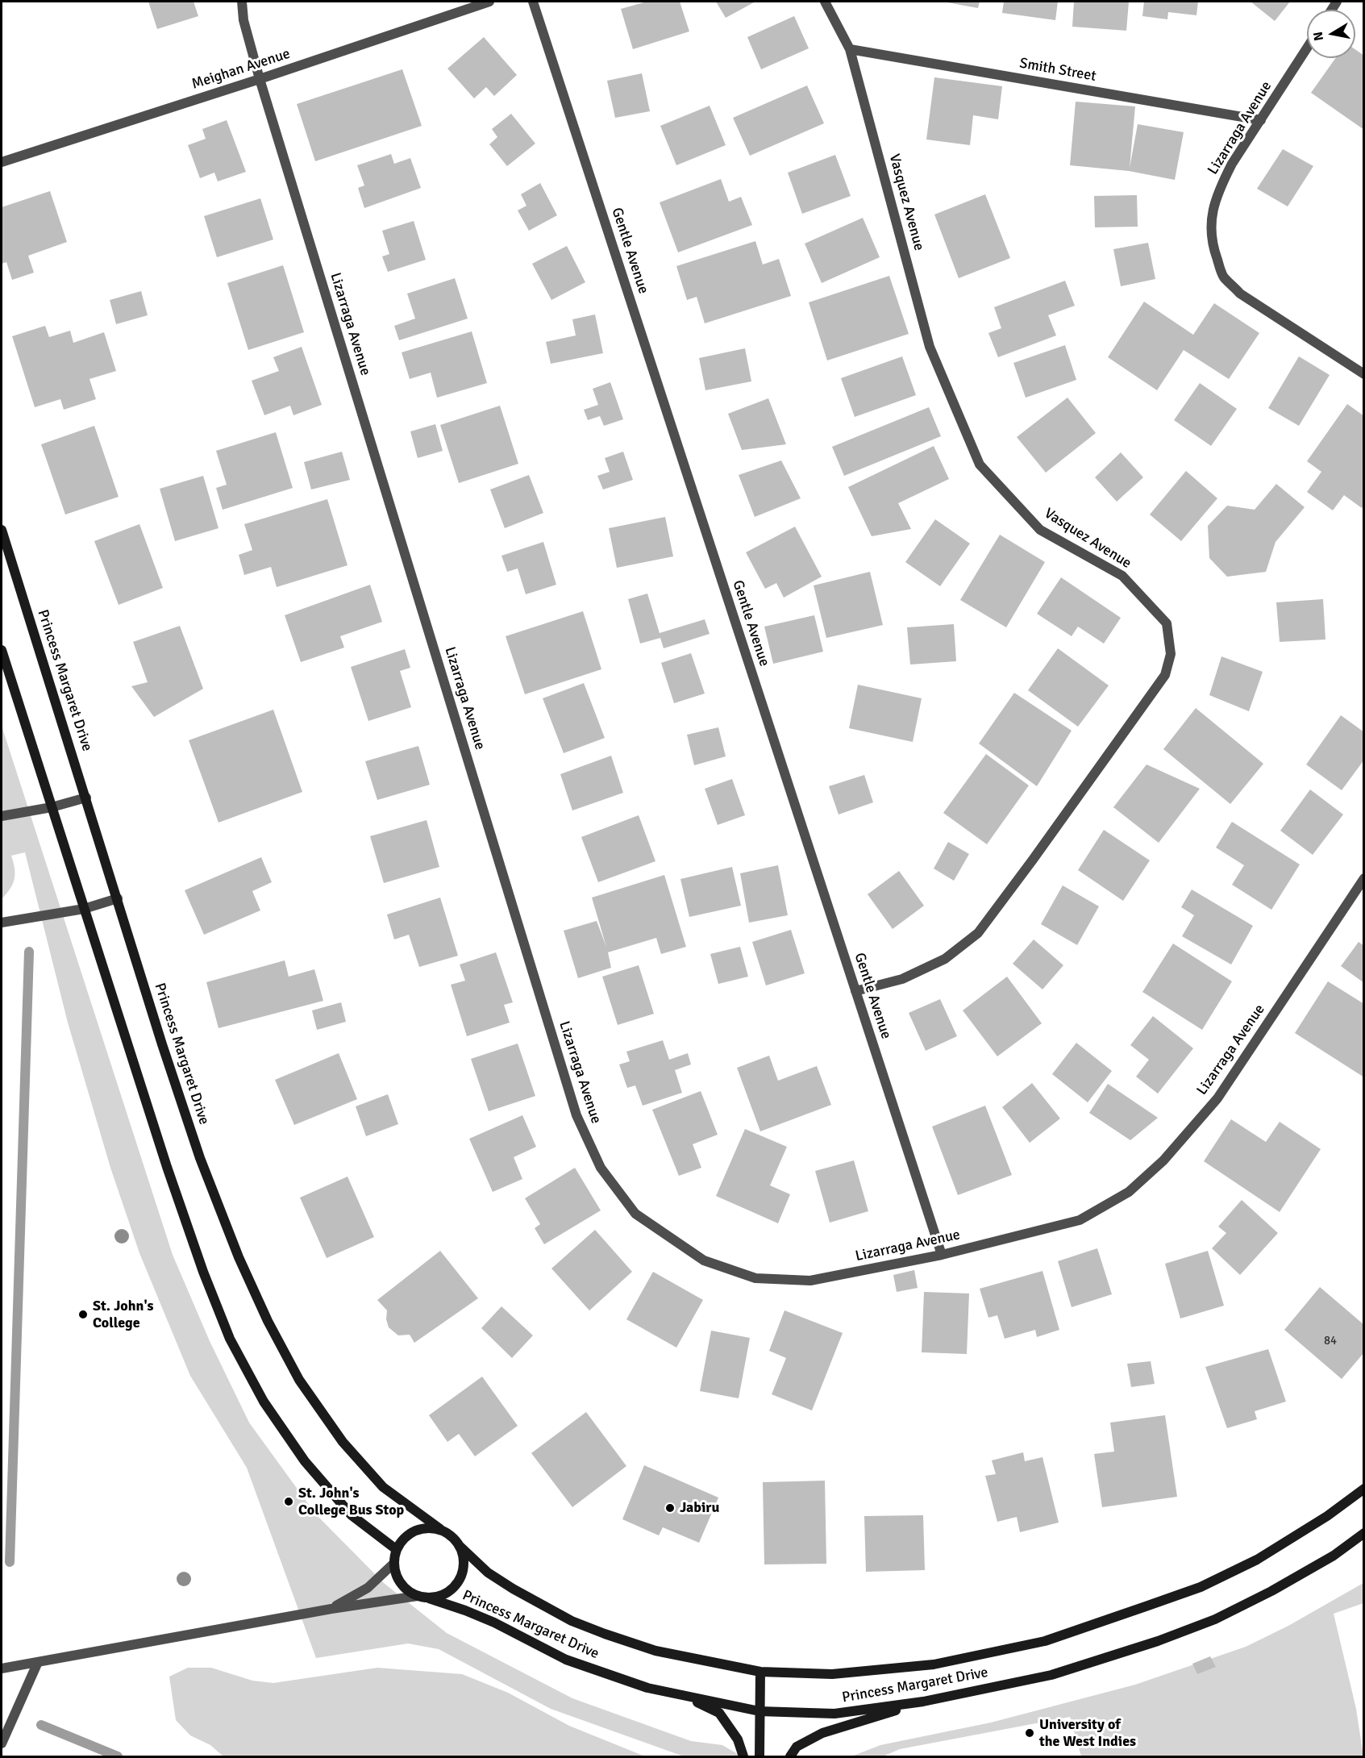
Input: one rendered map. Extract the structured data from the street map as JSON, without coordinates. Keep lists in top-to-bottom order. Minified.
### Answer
{"streets":{"main road":["Princess Margaret Drive"],"street":["Meighan Avenue","Smith Street","Lizarraga Avenue","Vasquez Avenue","Gentle Avenue"]},"crossings":[["Meighan Avenue","Lizarraga Avenue"],["Smith Street","Lizarraga Avenue"],["Smith Street","Vasquez Avenue"],["Lizarraga Avenue","Gentle Avenue"],["Vasquez Avenue","Gentle Avenue"]],"places":["St. John's College","St. John's College Bus Stop","Jabiru","University of the West Indies"],"house_numbers":["84"],"north":"left"}
